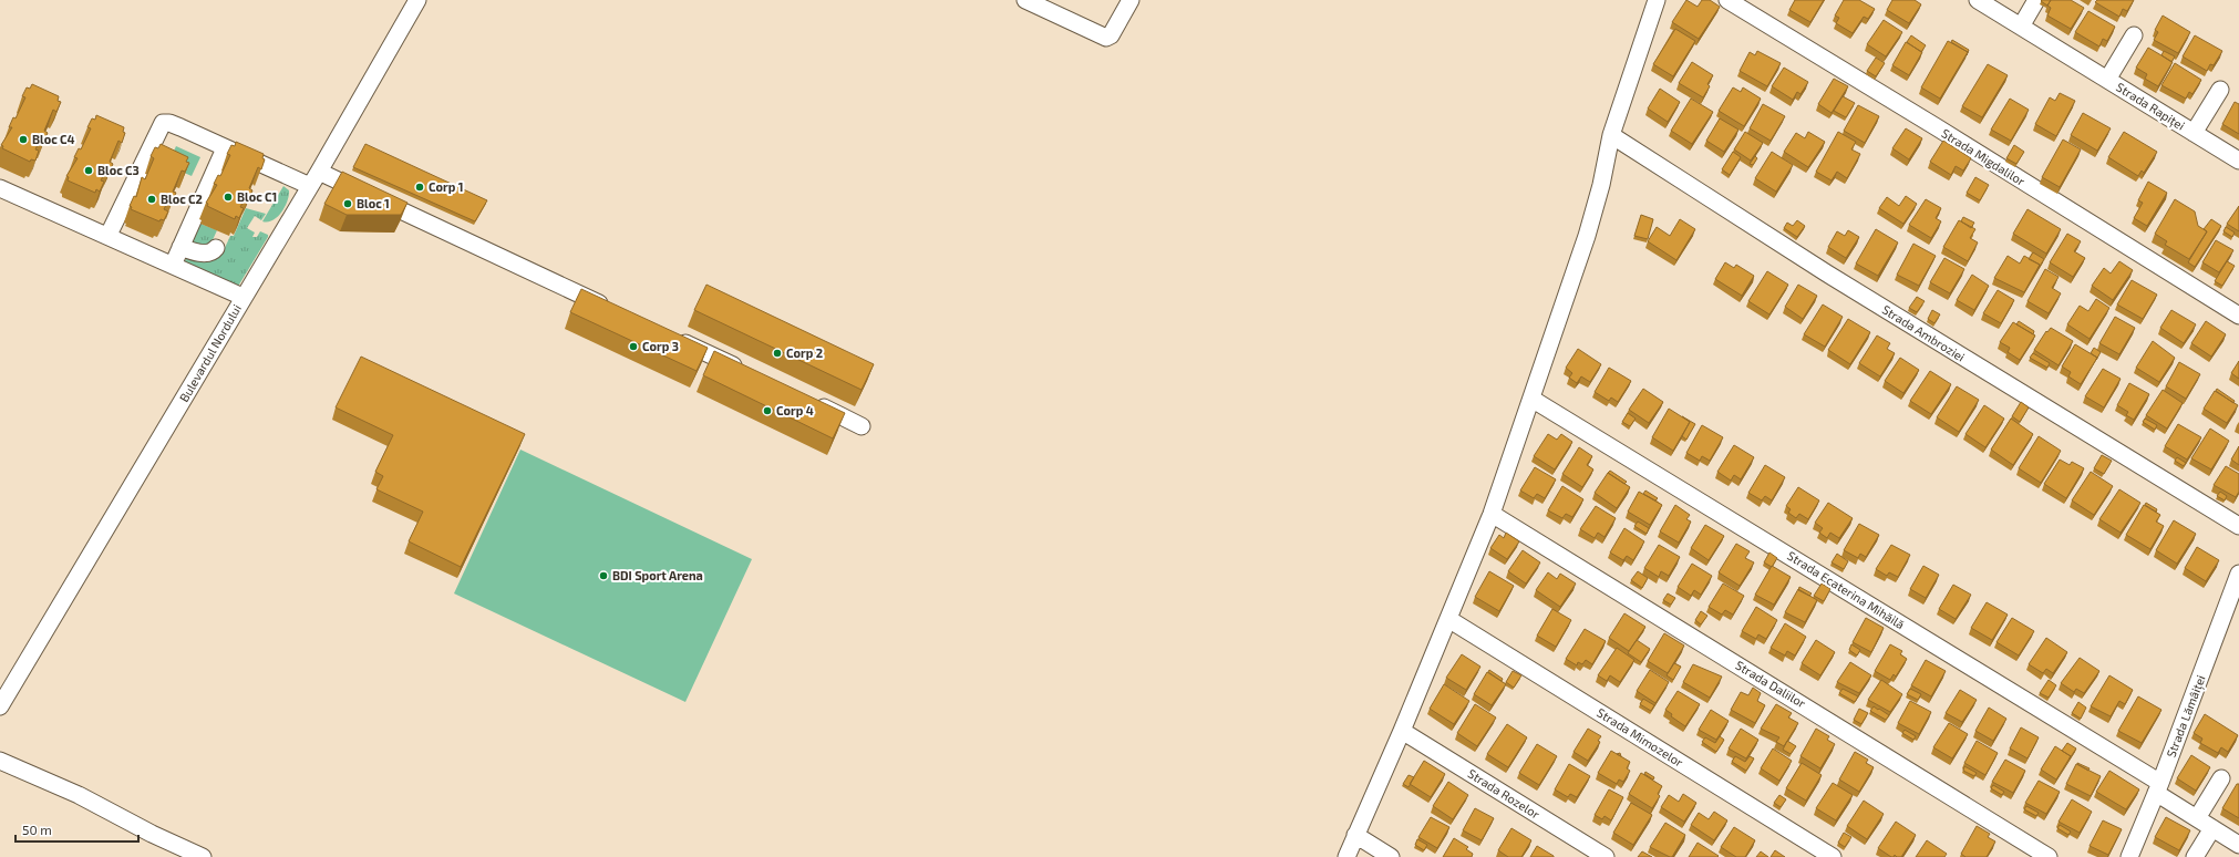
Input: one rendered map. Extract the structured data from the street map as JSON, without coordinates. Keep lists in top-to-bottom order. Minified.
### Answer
{"streets":{"street":["Strada Rapiței","Strada Migdalilor","Strada Ambroziei","Bulevardul Nordului","Strada Ecaterina Mihăilă","Strada Daliilor","Strada Lămâiței","Strada Mimozelor","Strada Rozelor"]},"crossings":[["Strada Ecaterina Mihăilă","Strada Lămâiței"]],"places":["Bloc C4","Bloc C3","Corp 1","Bloc C1","Bloc C2","Bloc 1","Corp 3","Corp 2","Corp 4","BDI Sport Arena"],"scale_bar":"50 m"}
